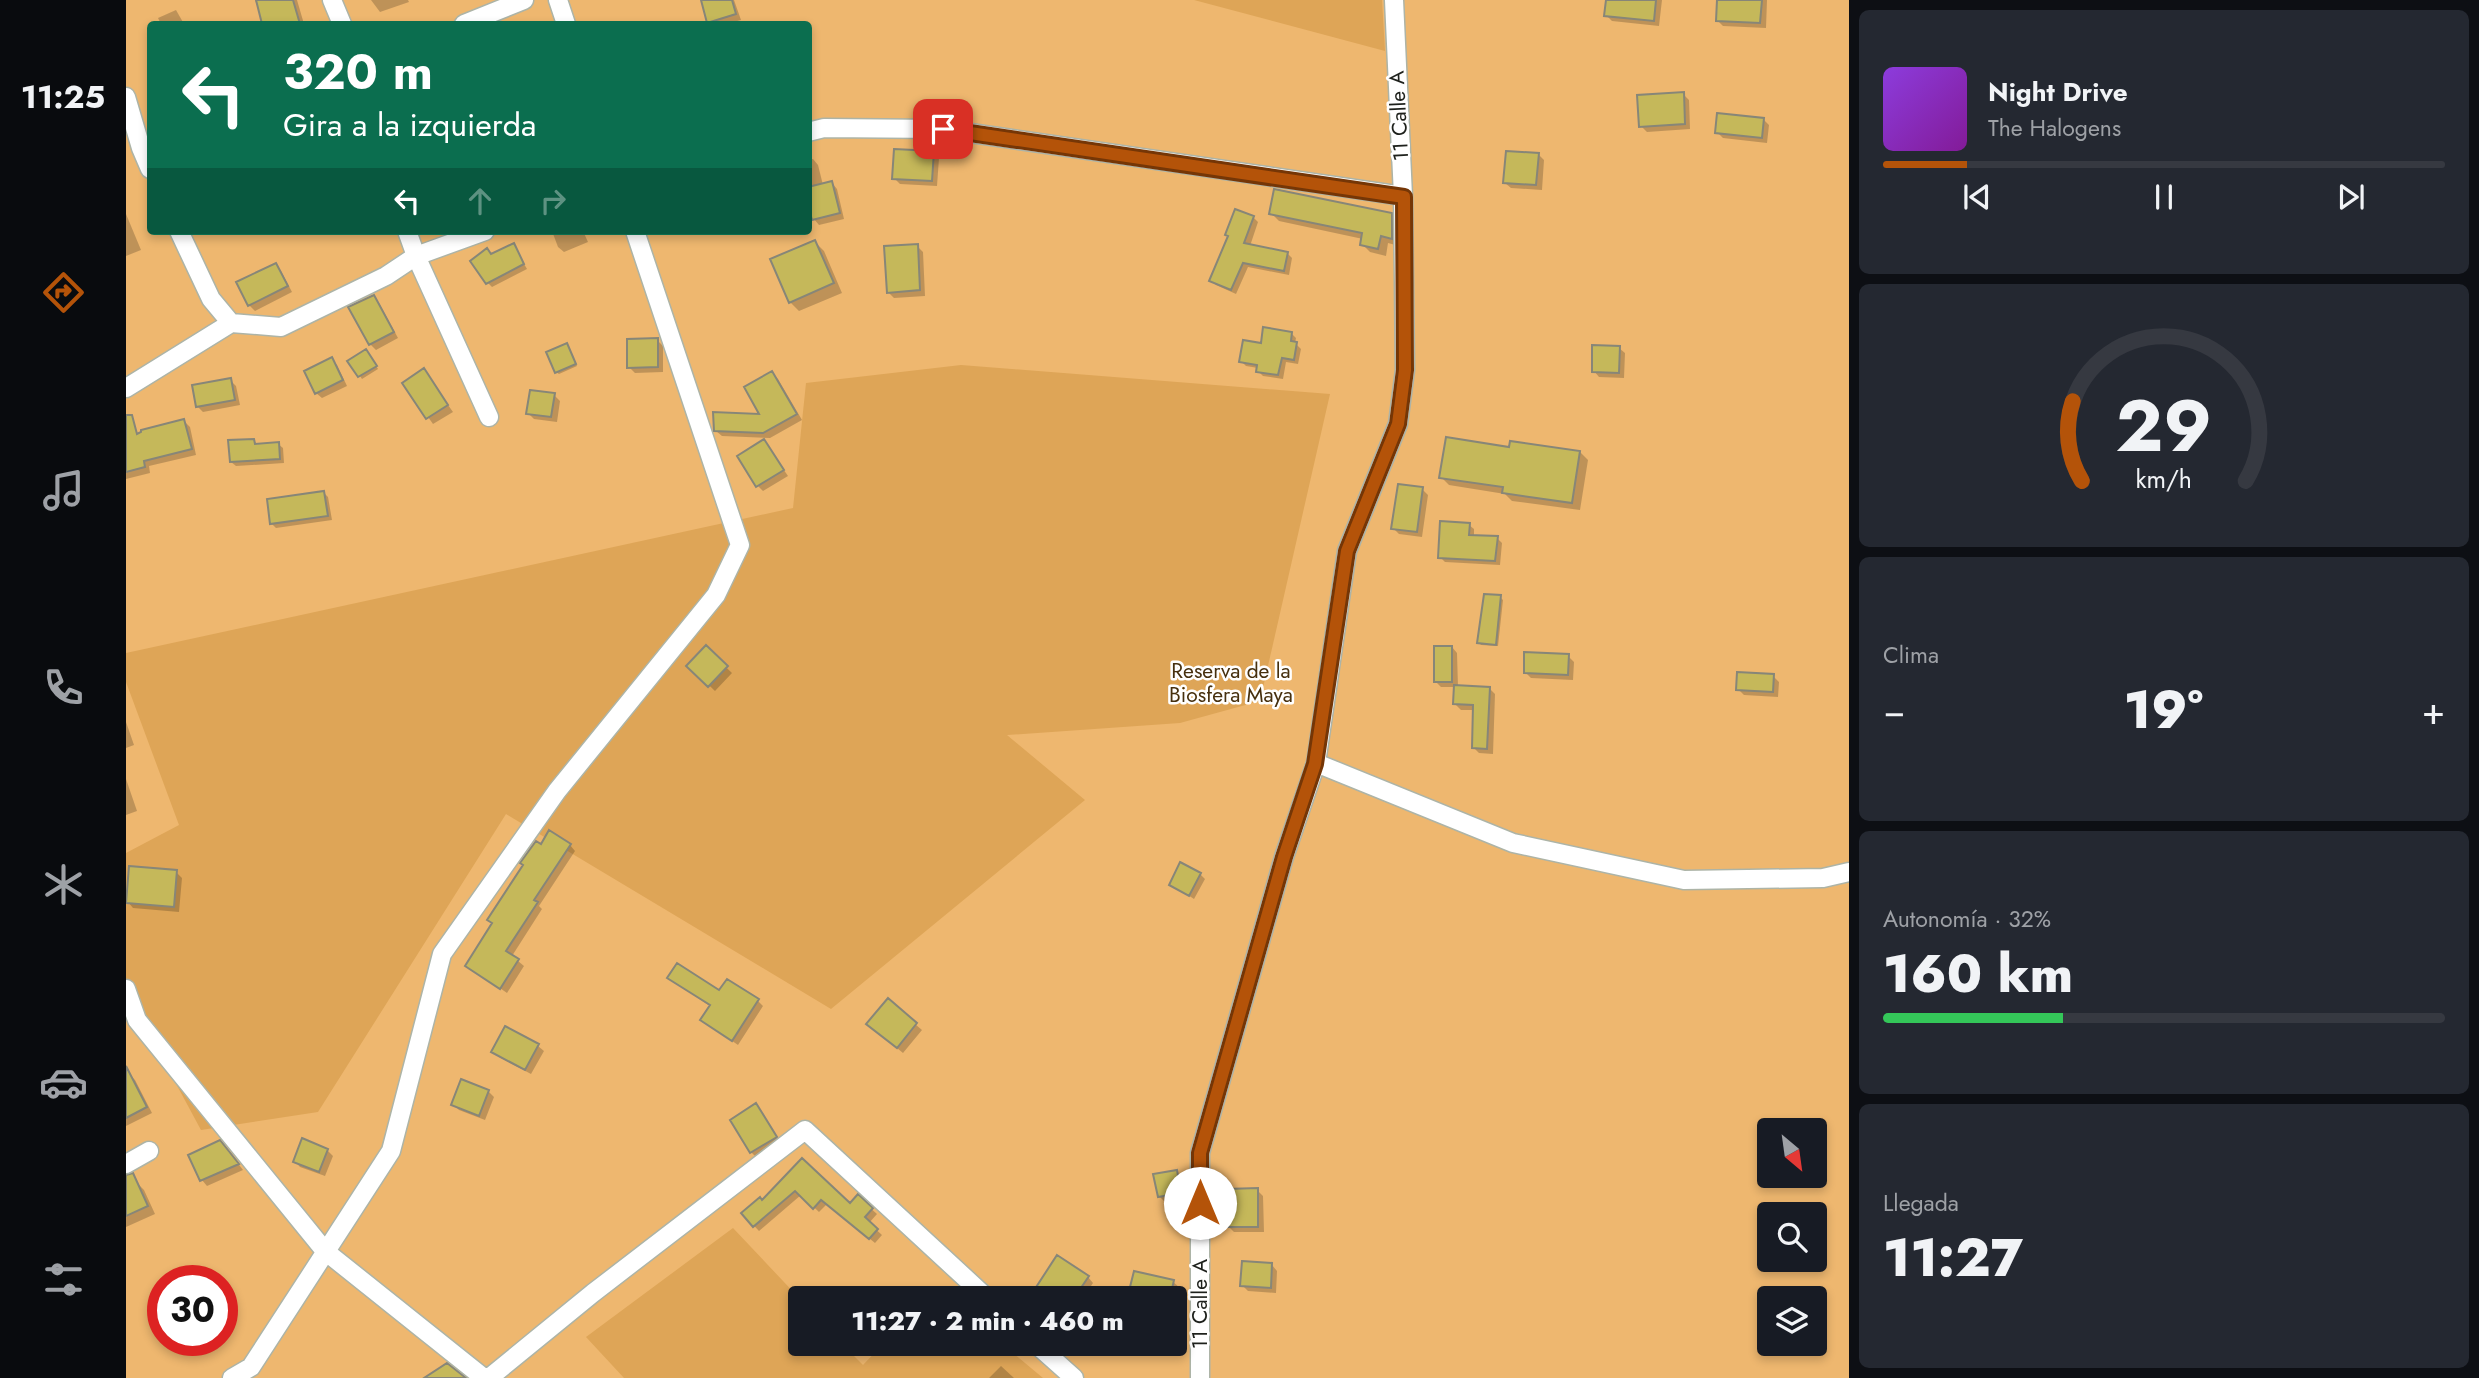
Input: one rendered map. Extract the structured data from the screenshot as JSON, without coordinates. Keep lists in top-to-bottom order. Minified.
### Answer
{"streets":{"street":["11 Calle A"]},"parks":["Reserva de la Biosfera Maya"],"north":"bottom right","page":{"tabs":"11:25","turn":["320 m","Gira a la izquierda"],"song":["Night Drive","The Halogens"],"tile":["Clima",["Autonomía · 32%","160 km"],["Llegada","11:27"]],"heat":["−","19°","+"],"limit":"30","trip":"11:27 · 2 min · 460 m","gauge":["29","km/h"]}}
